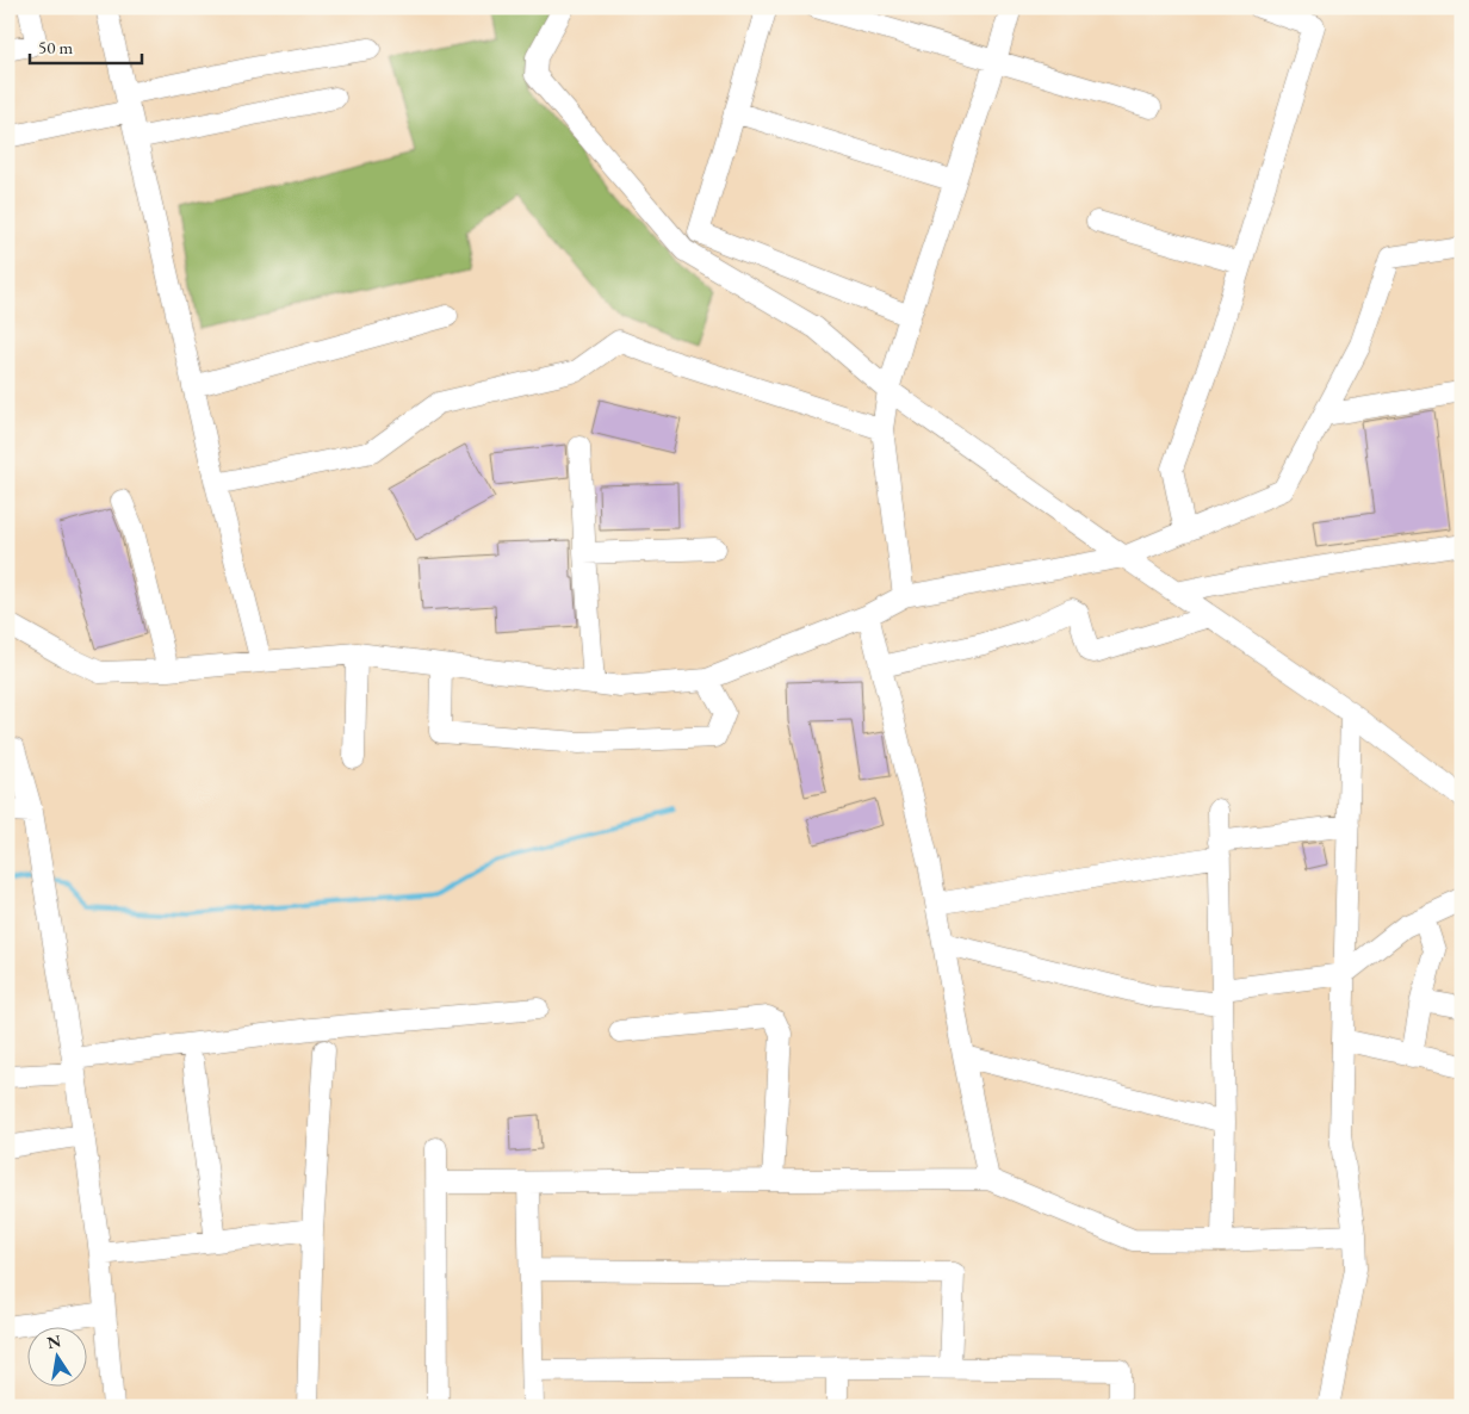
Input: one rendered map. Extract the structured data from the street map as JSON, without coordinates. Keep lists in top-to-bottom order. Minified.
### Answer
{"scale_bar":"50 m","north":"top"}
